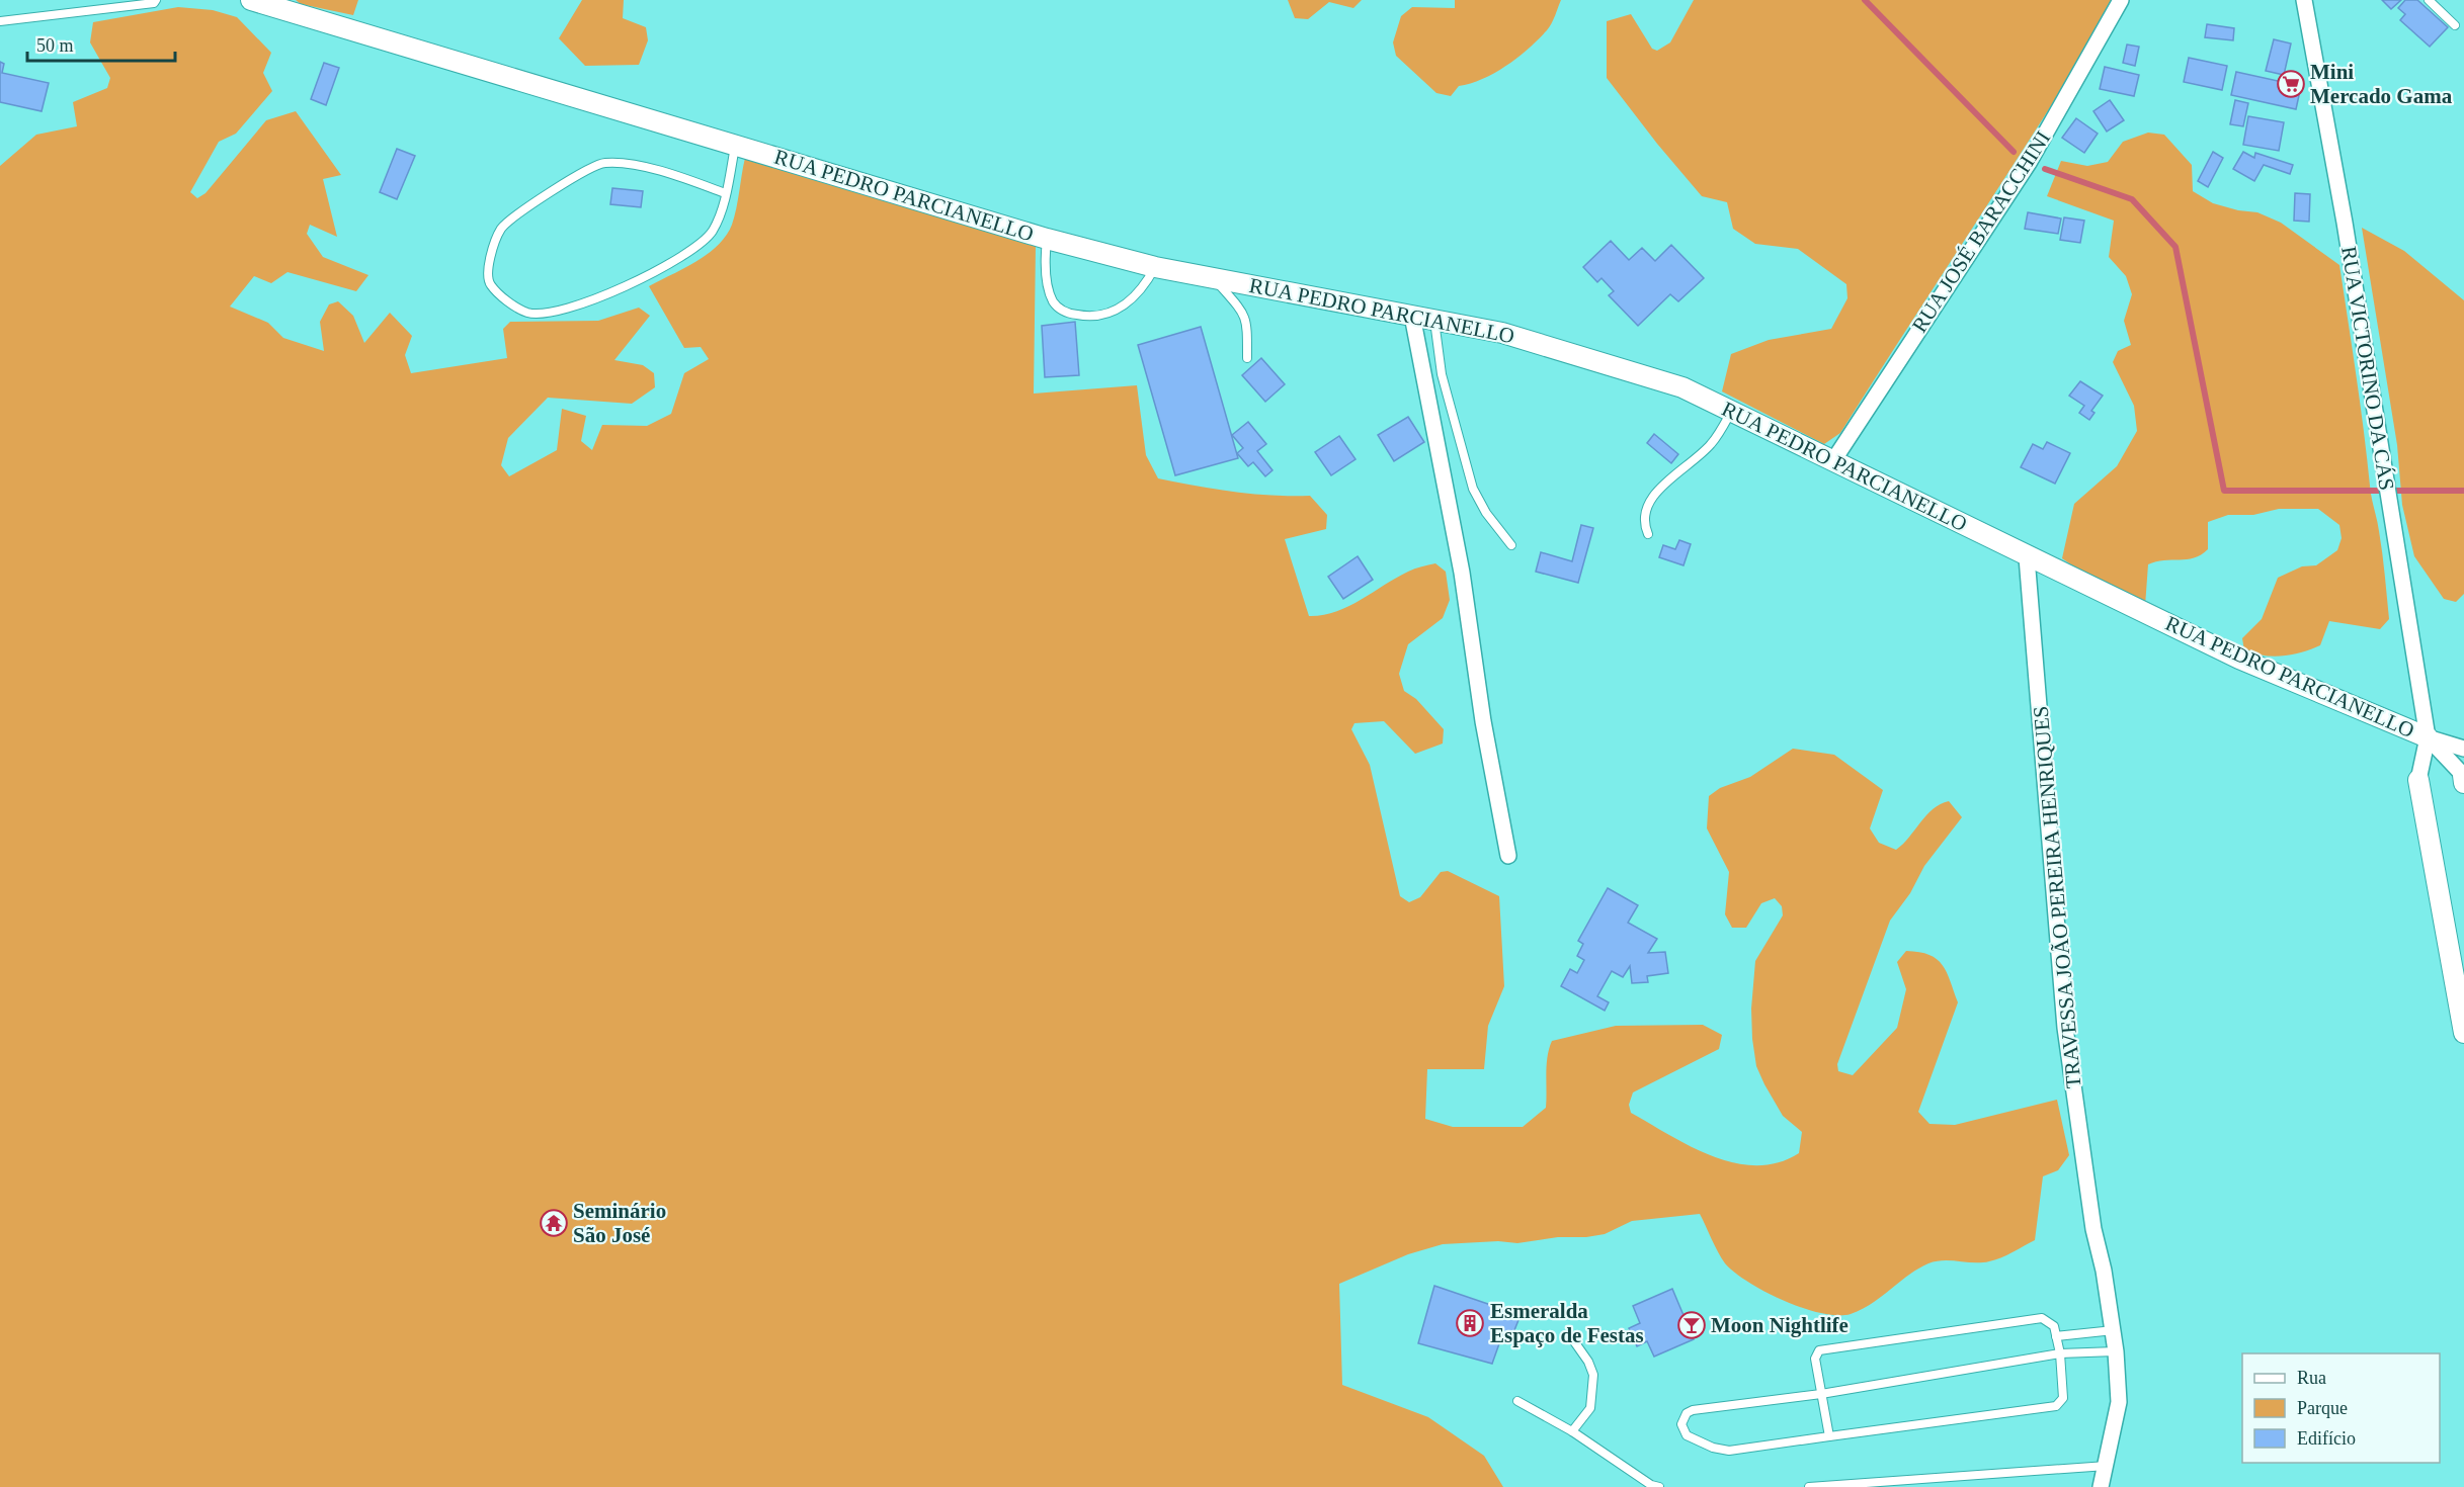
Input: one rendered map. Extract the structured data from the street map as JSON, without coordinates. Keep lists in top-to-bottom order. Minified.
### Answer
{"streets":{"street":["RUA PEDRO PARCIANELLO","RUA JOSÉ BARACCHINI","RUA VICTORINO DA CÁS","TRAVESSA JOÃO PEREIRA HENRIQUES"]},"crossings":[["RUA PEDRO PARCIANELLO","RUA JOSÉ BARACCHINI"],["RUA PEDRO PARCIANELLO","RUA VICTORINO DA CÁS"],["RUA PEDRO PARCIANELLO","TRAVESSA JOÃO PEREIRA HENRIQUES"]],"places":{"supermarket":["Mini Mercado Gama"],"temple":["Seminário São José"],"building":["Esmeralda Espaço de Festas"],"bar":["Moon Nightlife"]},"legend":["Rua","Parque","Edifício"],"scale_bar":"50 m"}
